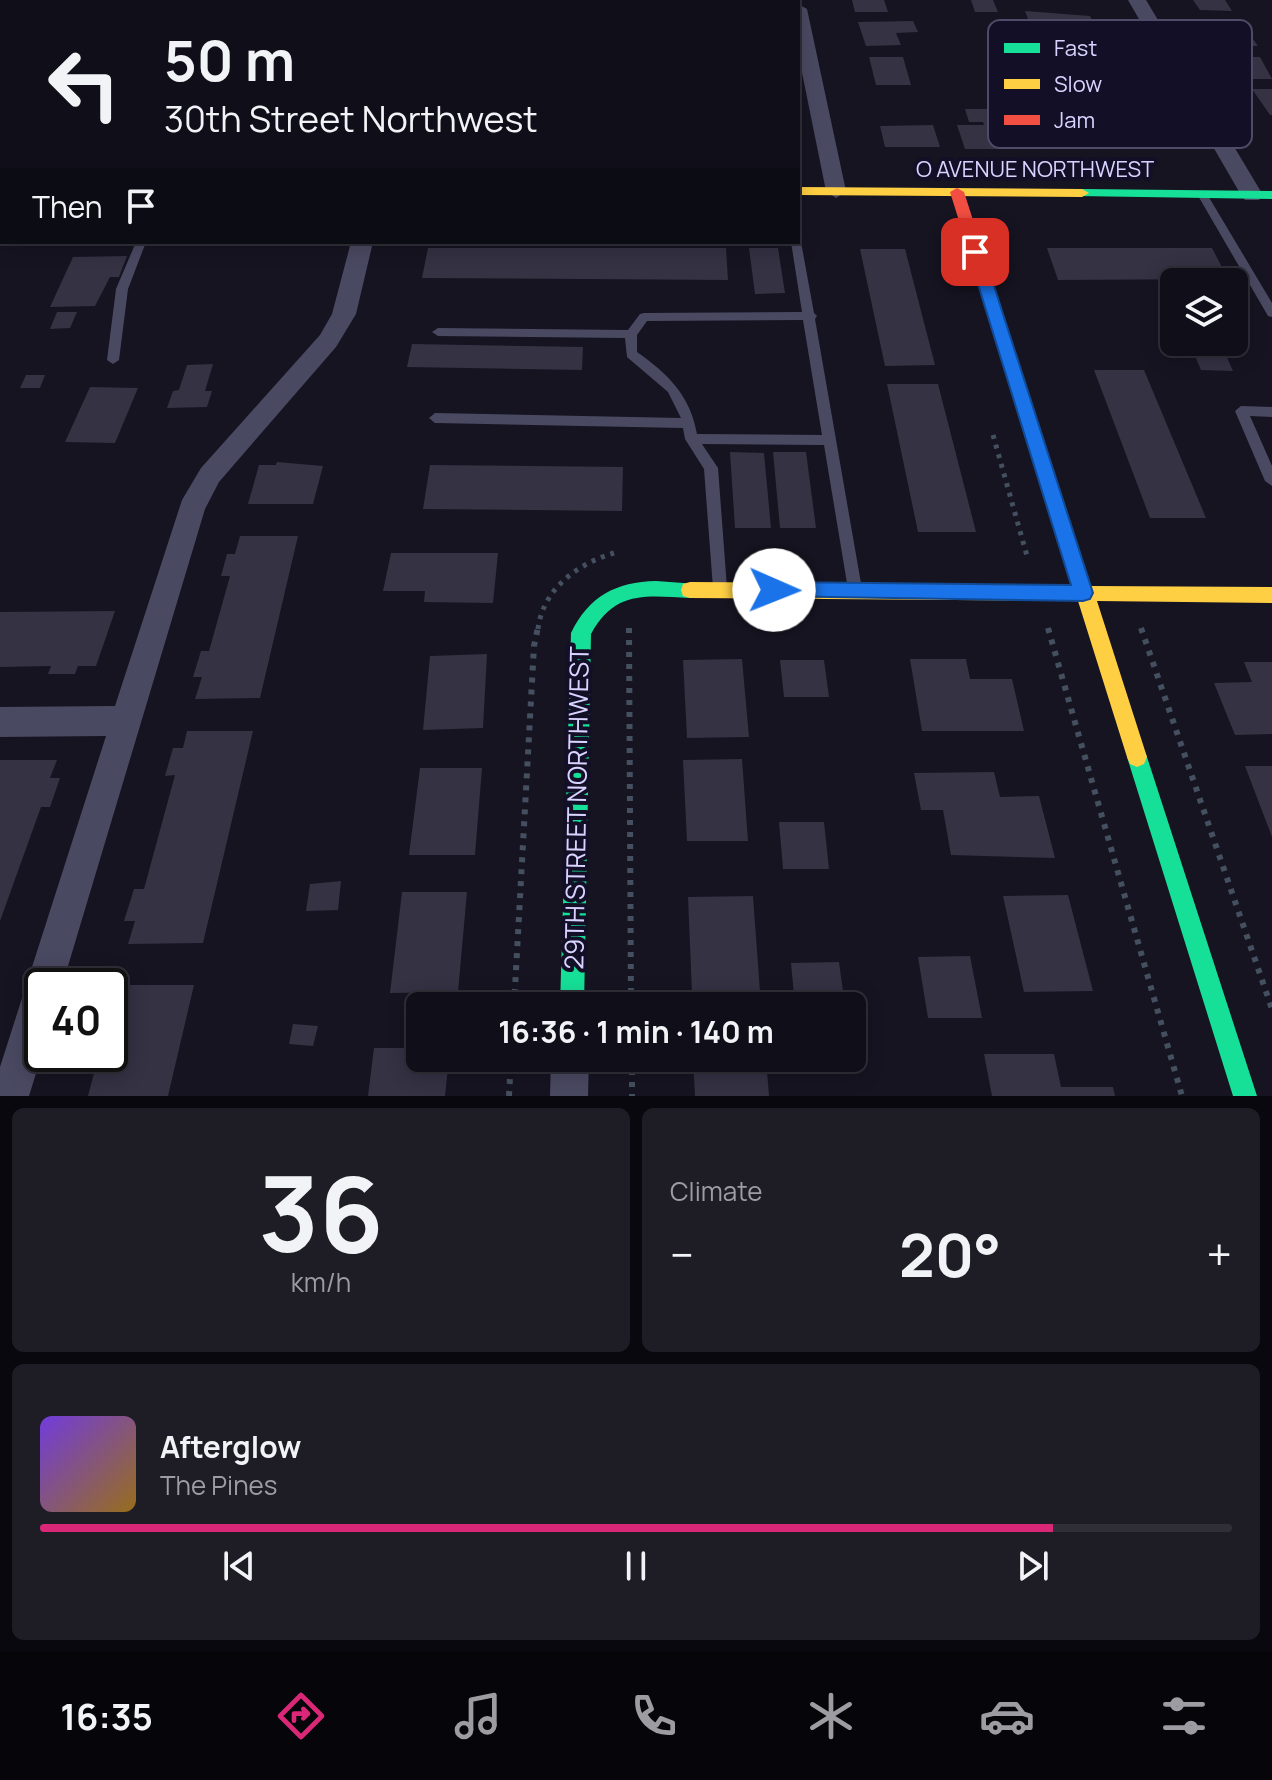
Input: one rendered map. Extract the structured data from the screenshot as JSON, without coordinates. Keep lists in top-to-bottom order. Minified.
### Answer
{"streets":{"street":["O AVENUE NORTHWEST","29TH STREET NORTHWEST"]},"legend":["Fast","Slow","Jam"],"page":{"turn":["50 m","30th Street Northwest"],"then":"Then","limit":"40","trip":"16:36 · 1 min · 140 m","tile":[["36","km/h"],"Climate"],"heat":["−","20°","+"],"song":["Afterglow","The Pines"],"tabs":"16:35"}}
